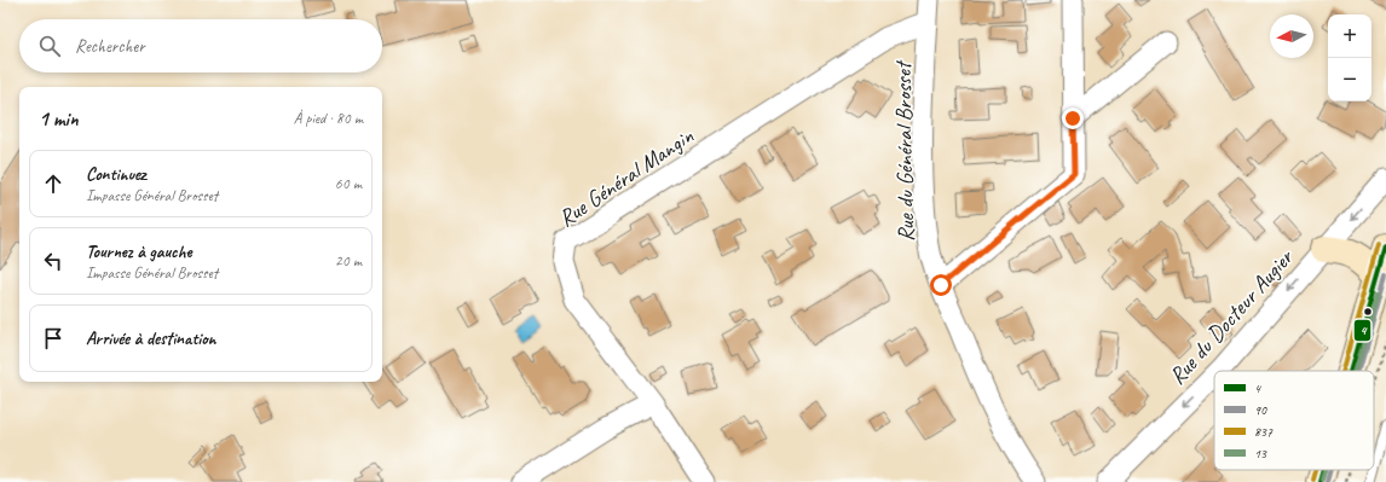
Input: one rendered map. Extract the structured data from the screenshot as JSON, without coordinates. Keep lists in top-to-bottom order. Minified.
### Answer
{"streets":{"street":["Rue du Général Brosset","Rue Général Mangin","Rue du Docteur Augier"]},"crossings":[["Rue du Général Brosset","Rue Général Mangin"]],"one_way":["Rue du Docteur Augier"],"lines":["transit line 837","transit line 4","transit line 90","transit line 13"],"legend":["4","90","837","13"],"north":"left","page":{"map_buttons":["+","−"],"search":"Rechercher","heading":["1 min","À pied · 80 m"],"list":[["Continuez","Impasse Général Brosset","60 m"],["Tournez à gauche","Impasse Général Brosset","20 m"],"Arrivée à destination"]}}
